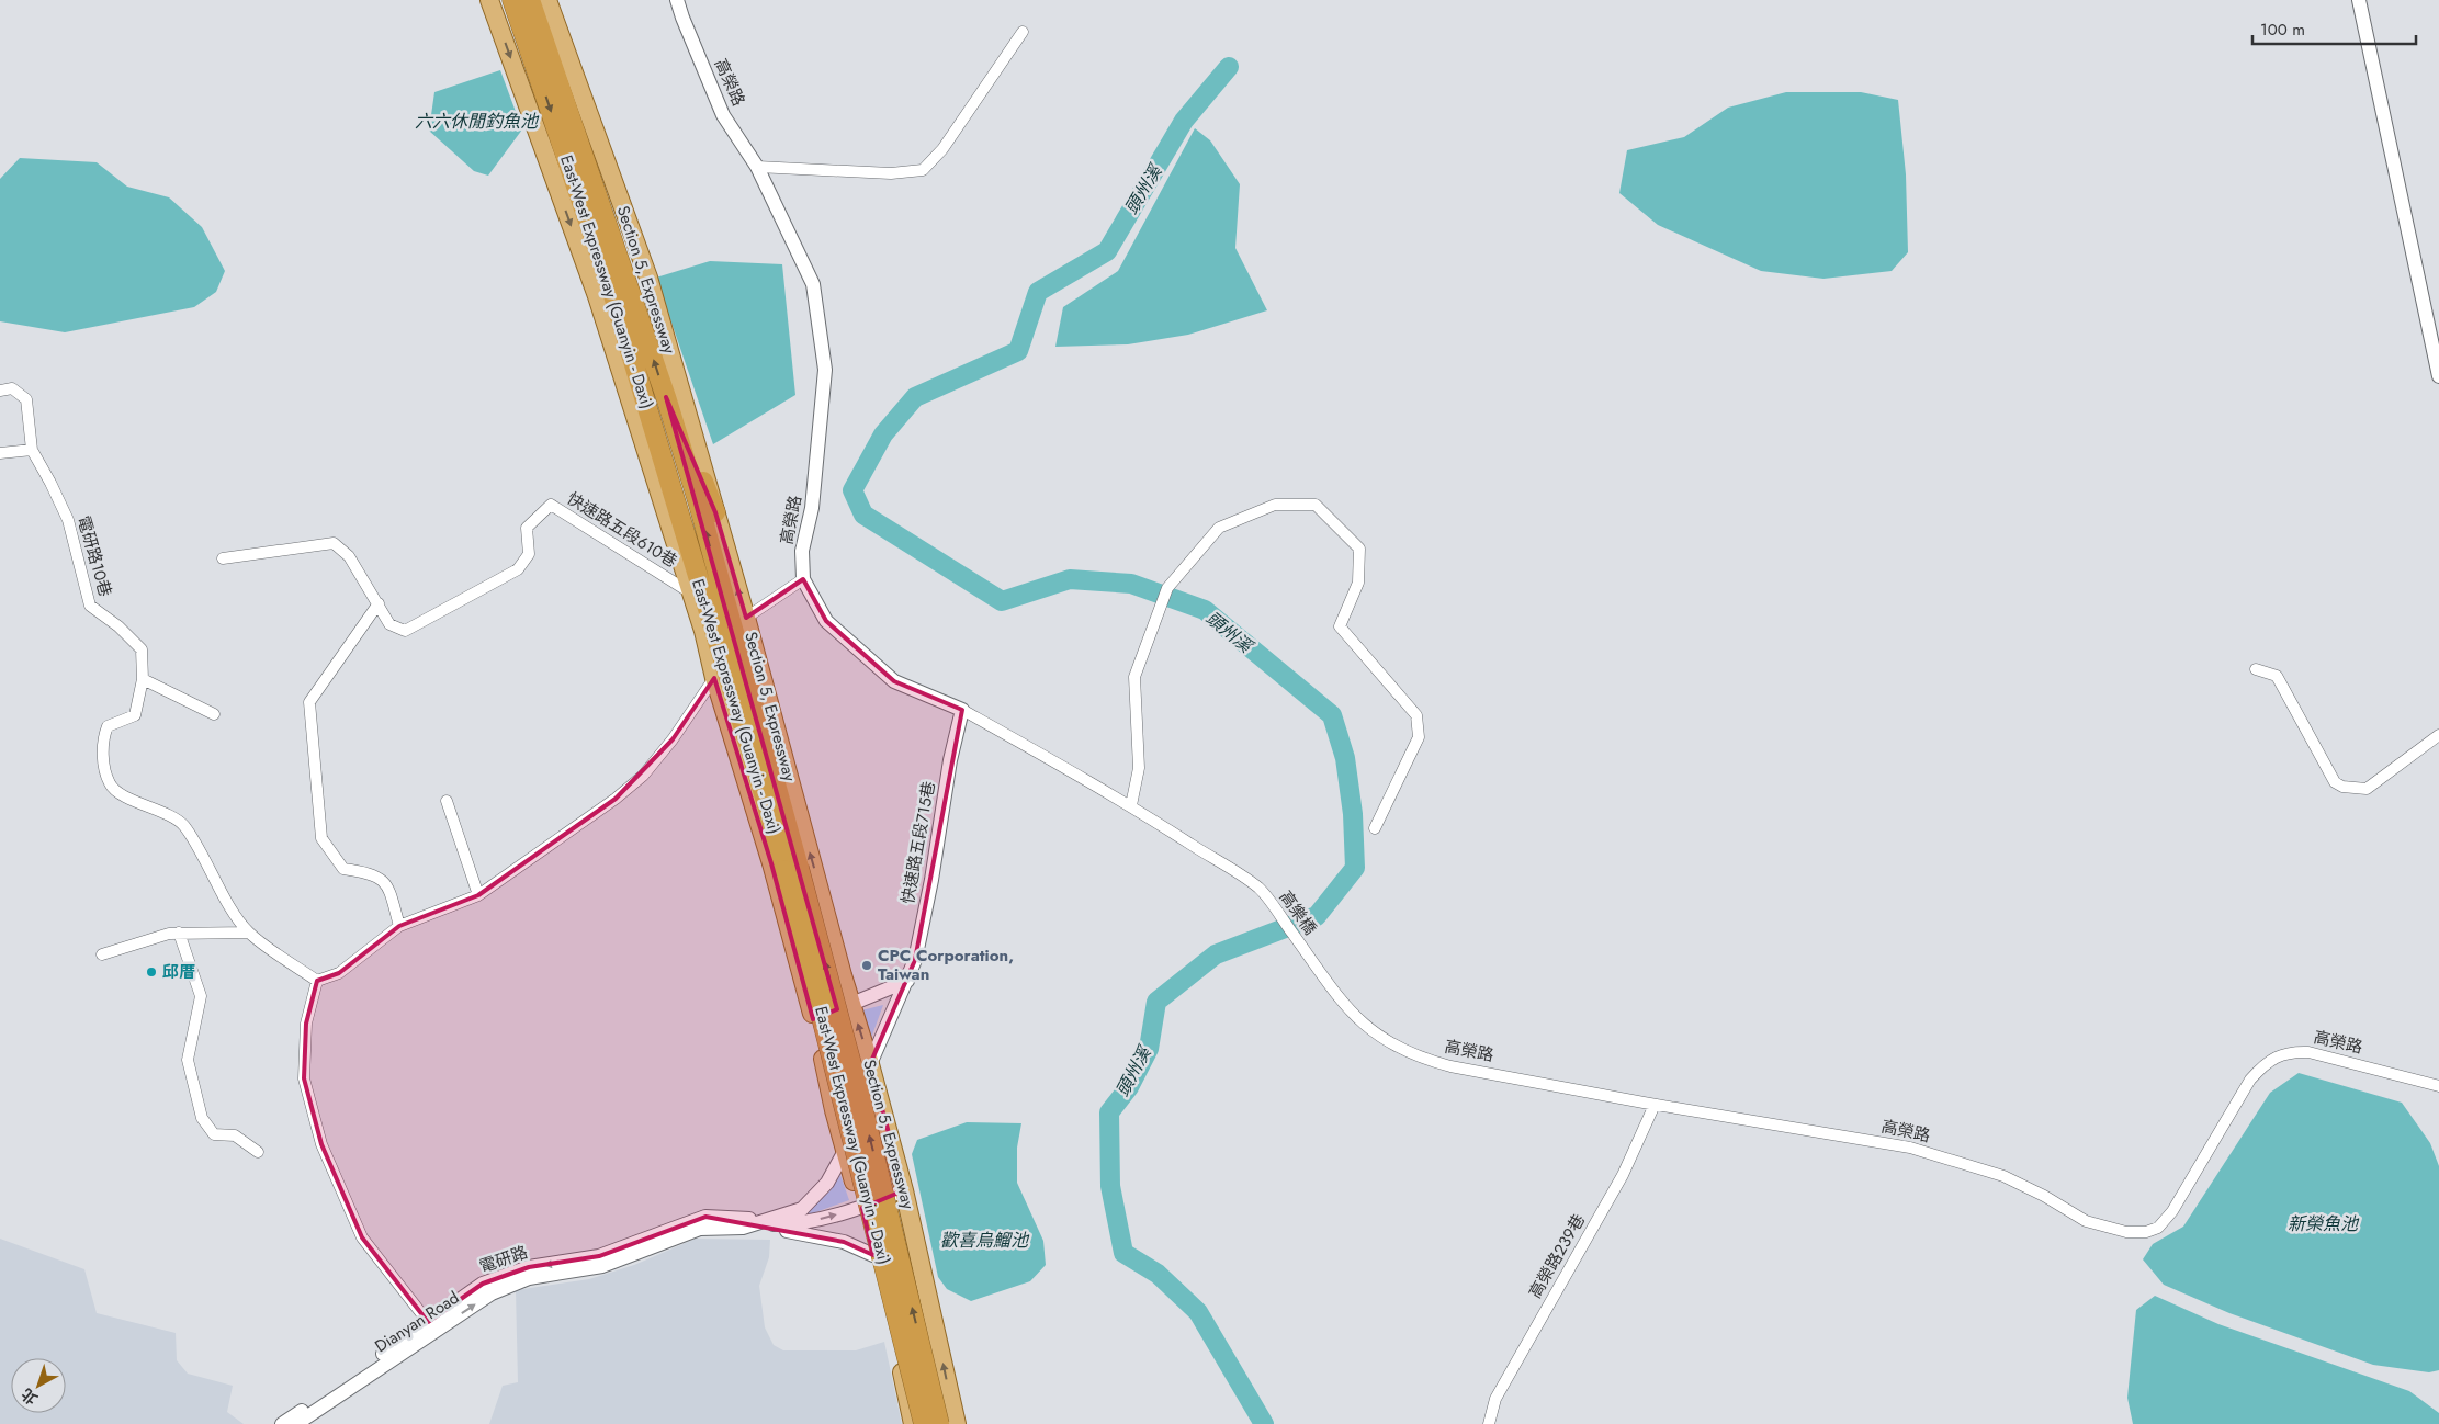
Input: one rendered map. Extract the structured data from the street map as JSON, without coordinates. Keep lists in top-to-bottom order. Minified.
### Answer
{"streets":{"highway":["East-West Expressway (Guanyin - Daxi)"],"main road":["Section 5, Expressway"],"street":["高榮路","快速路五段610巷","電研路10巷","快速路五段715巷","高樂橋","高榮路239巷","電研路","Dianyan Road"]},"crossings":[["高榮路","快速路五段715巷"],["高榮路","高樂橋"],["高榮路","高榮路239巷"],["Section 5, Expressway","快速路五段715巷"],["Section 5, Expressway","Dianyan Road"],["電研路","Dianyan Road"]],"one_way":["電研路","Dianyan Road"],"water":["六六休閒釣魚池","頭州溪","新榮魚池","歡喜烏鰡池"],"places":["CPC Corporation, Taiwan","邱厝"],"scale_bar":"100 m","north":"bottom left"}
